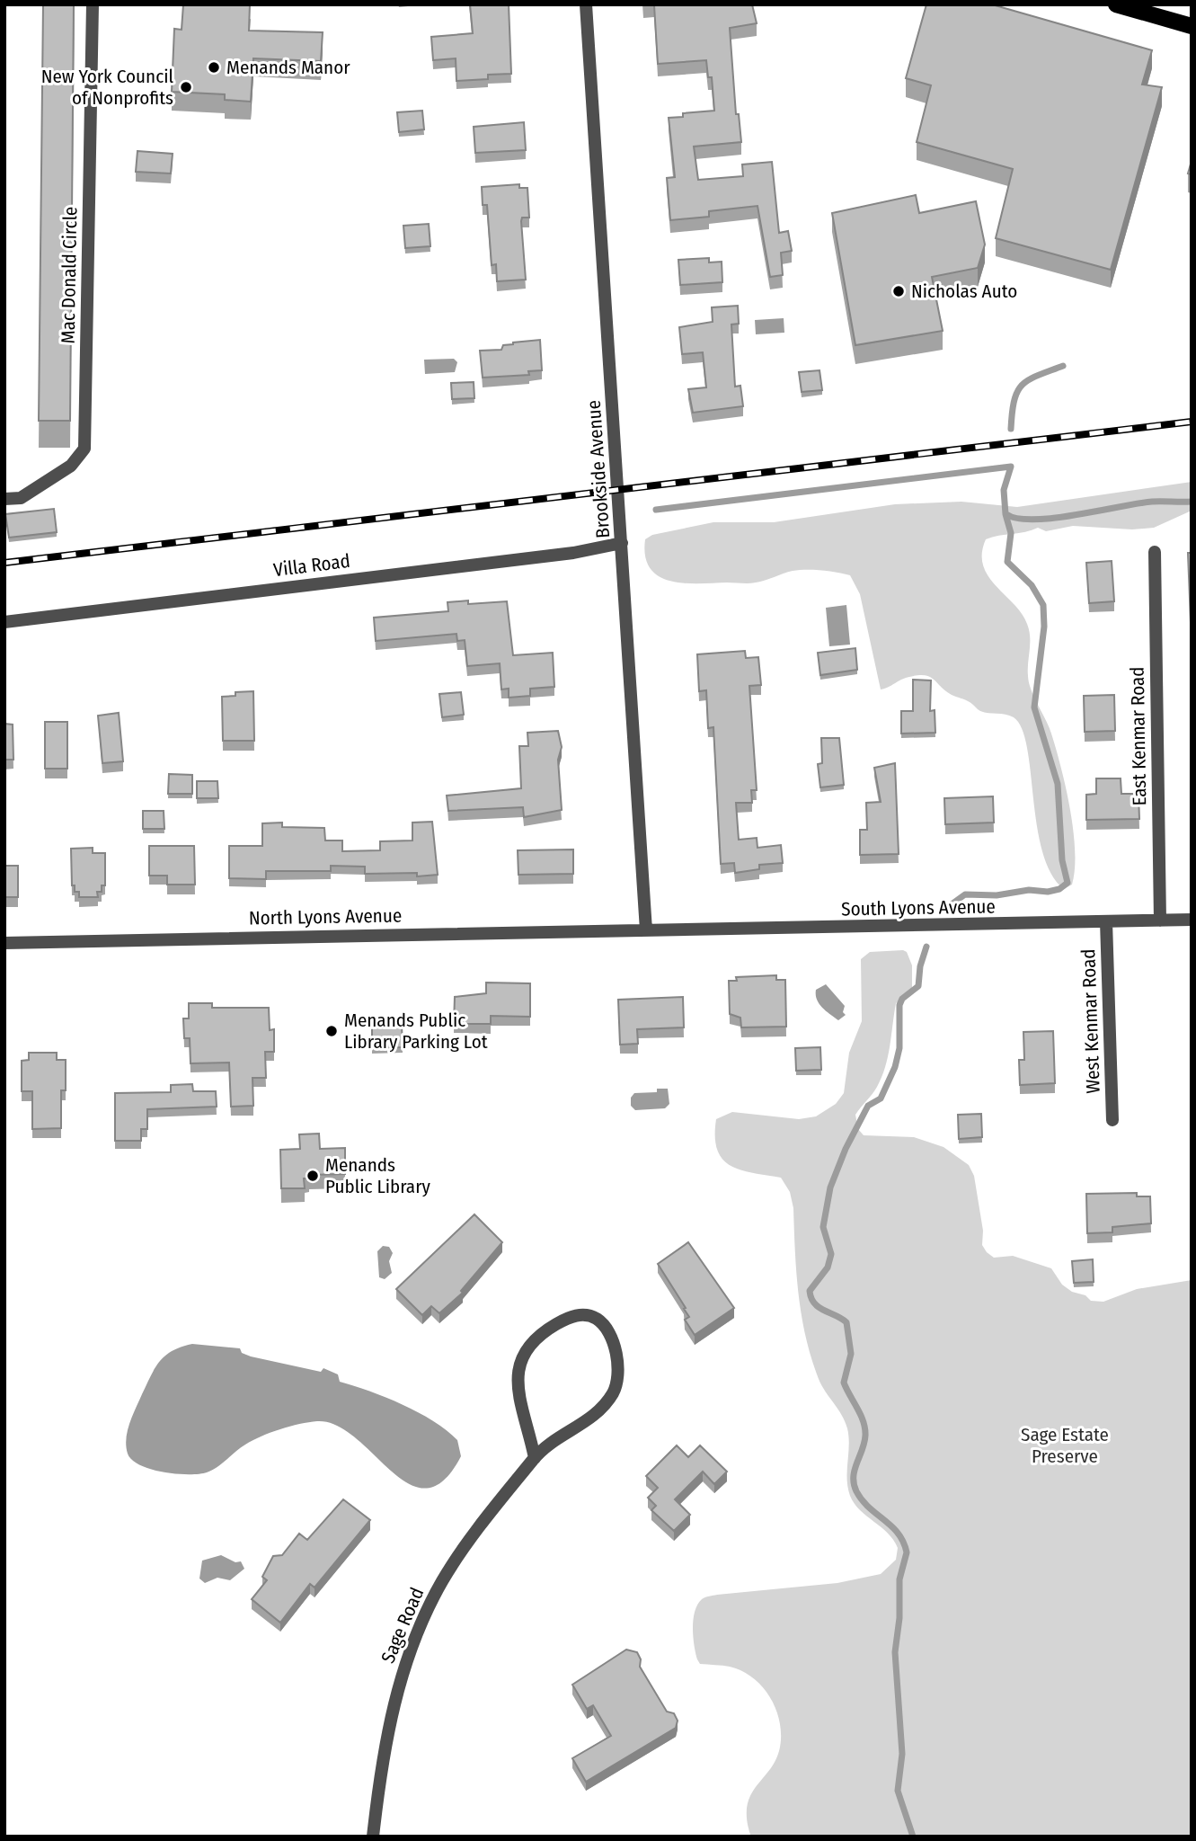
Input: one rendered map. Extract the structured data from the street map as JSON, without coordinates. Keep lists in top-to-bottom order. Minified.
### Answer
{"streets":{"street":["Mac Donald Circle","Brookside Avenue","Villa Road","East Kenmar Road","South Lyons Avenue","North Lyons Avenue","West Kenmar Road","Sage Road"]},"crossings":[["Brookside Avenue","Villa Road"],["Brookside Avenue","South Lyons Avenue"],["Brookside Avenue","North Lyons Avenue"],["East Kenmar Road","South Lyons Avenue"],["South Lyons Avenue","North Lyons Avenue"],["South Lyons Avenue","West Kenmar Road"]],"parks":["Sage Estate Preserve"],"places":["Menands Manor","New York Council of Nonprofits","Nicholas Auto","Menands Public Library Parking Lot","Menands Public Library"]}
